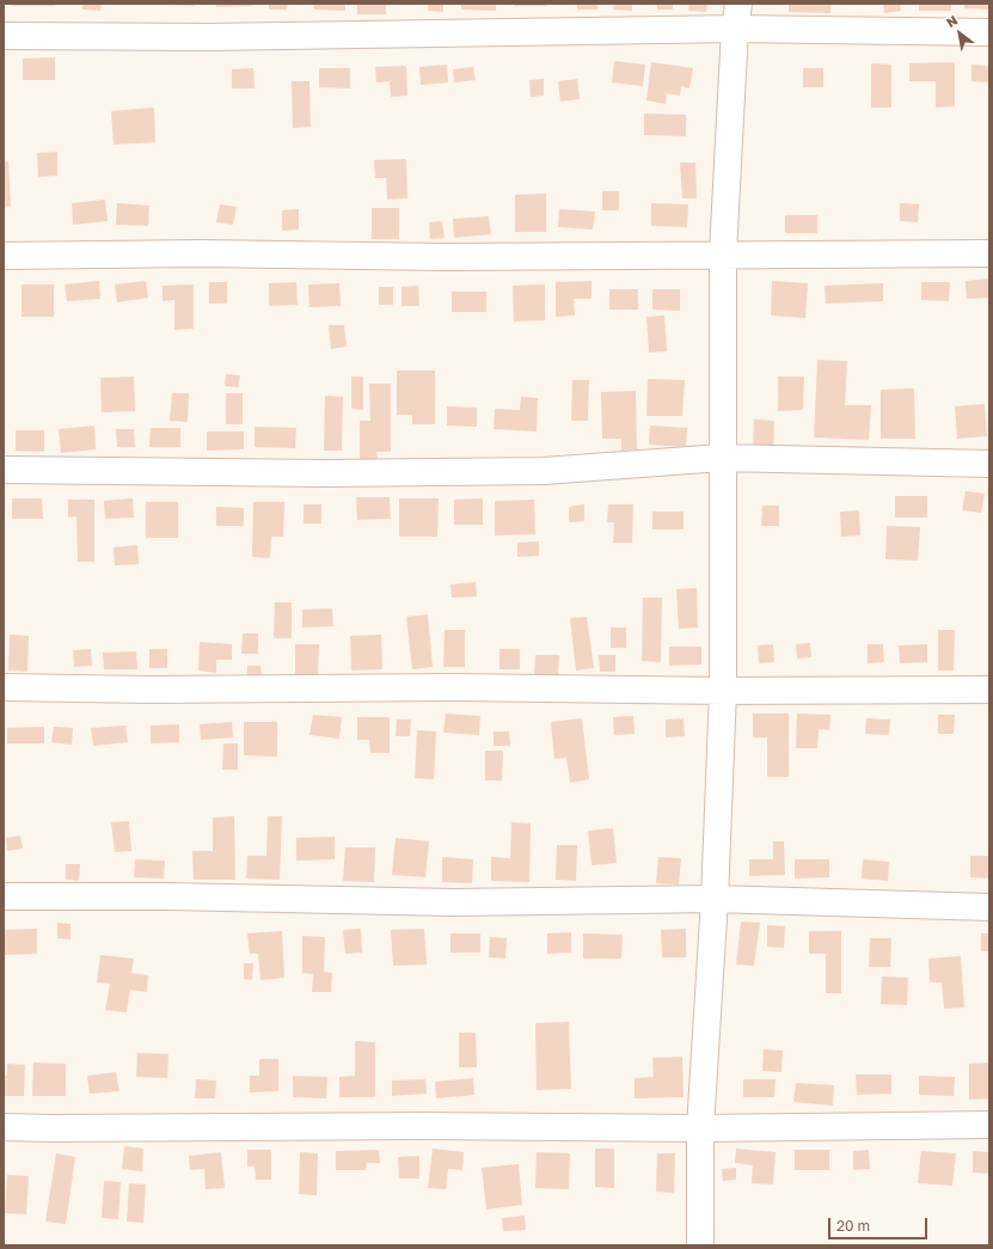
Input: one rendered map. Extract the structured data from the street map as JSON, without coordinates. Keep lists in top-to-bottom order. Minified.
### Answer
{"scale_bar":"20 m","north":"top left"}
